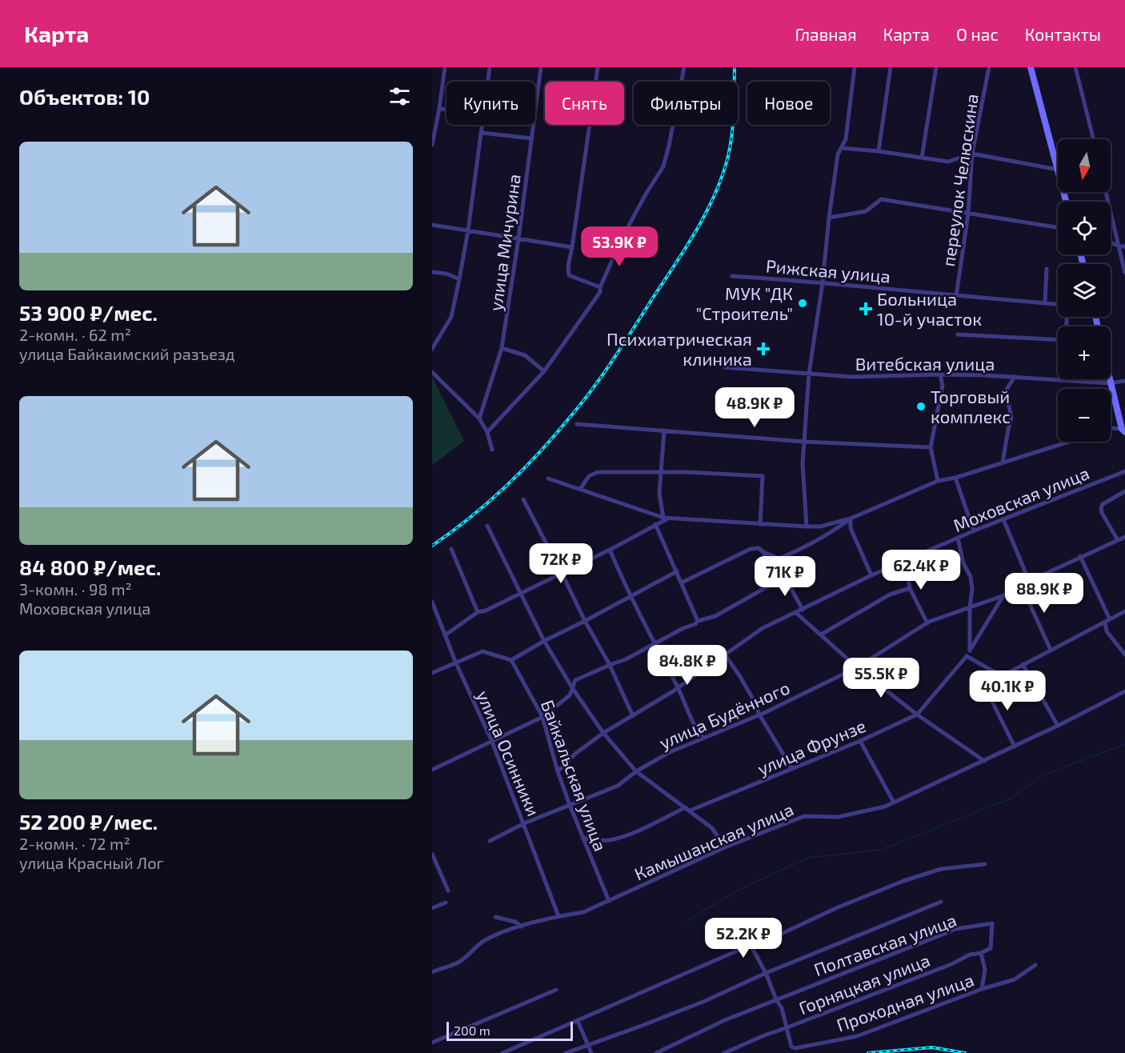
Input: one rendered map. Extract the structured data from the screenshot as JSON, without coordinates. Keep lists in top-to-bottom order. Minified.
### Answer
{"streets":{"street":["переулок Челюскина","улица Мичурина","Рижская улица","Витебская улица","Моховская улица","улица Будённого","улица Фрунзе","улица Осинники","Байкальская улица","Камышанская улица","Полтавская улица","Горняцкая улица","Проходная улица"]},"crossings":[["переулок Челюскина","Рижская улица"],["Моховская улица","Байкальская улица"],["улица Будённого","улица Фрунзе"],["улица Будённого","улица Осинники"],["улица Будённого","Байкальская улица"],["улица Фрунзе","Байкальская улица"],["улица Осинники","Камышанская улица"],["Байкальская улица","Камышанская улица"],["Полтавская улица","Горняцкая улица"],["Горняцкая улица","Проходная улица"]],"places":{"other":["МУК \"ДК \"Строитель\"","Торговый комплекс"],"health":["Больница 10-й участок","Психиатрическая клиника"]},"scale_bar":"200 m","north":"bottom","page":{"header":"Карта","nav":["Главная","Карта","О нас","Контакты"],"heading":"Объектов: 10","chip":["Купить","Снять","Фильтры","Новое"],"list":[{"name":"53 900 ₽/мес.","note":"2-комн. · 62 m² · улица Байкаимский разъезд"},{"name":"84 800 ₽/мес.","note":"3-комн. · 98 m² · Моховская улица"},{"name":"52 200 ₽/мес.","note":"2-комн. · 72 m² · улица Красный Лог"}],"map_buttons":["+","−"],"price":["53.9K ₽","48.9K ₽","72K ₽","62.4K ₽","71K ₽","88.9K ₽","84.8K ₽","55.5K ₽","40.1K ₽","52.2K ₽"],"scale":"200 m"}}
